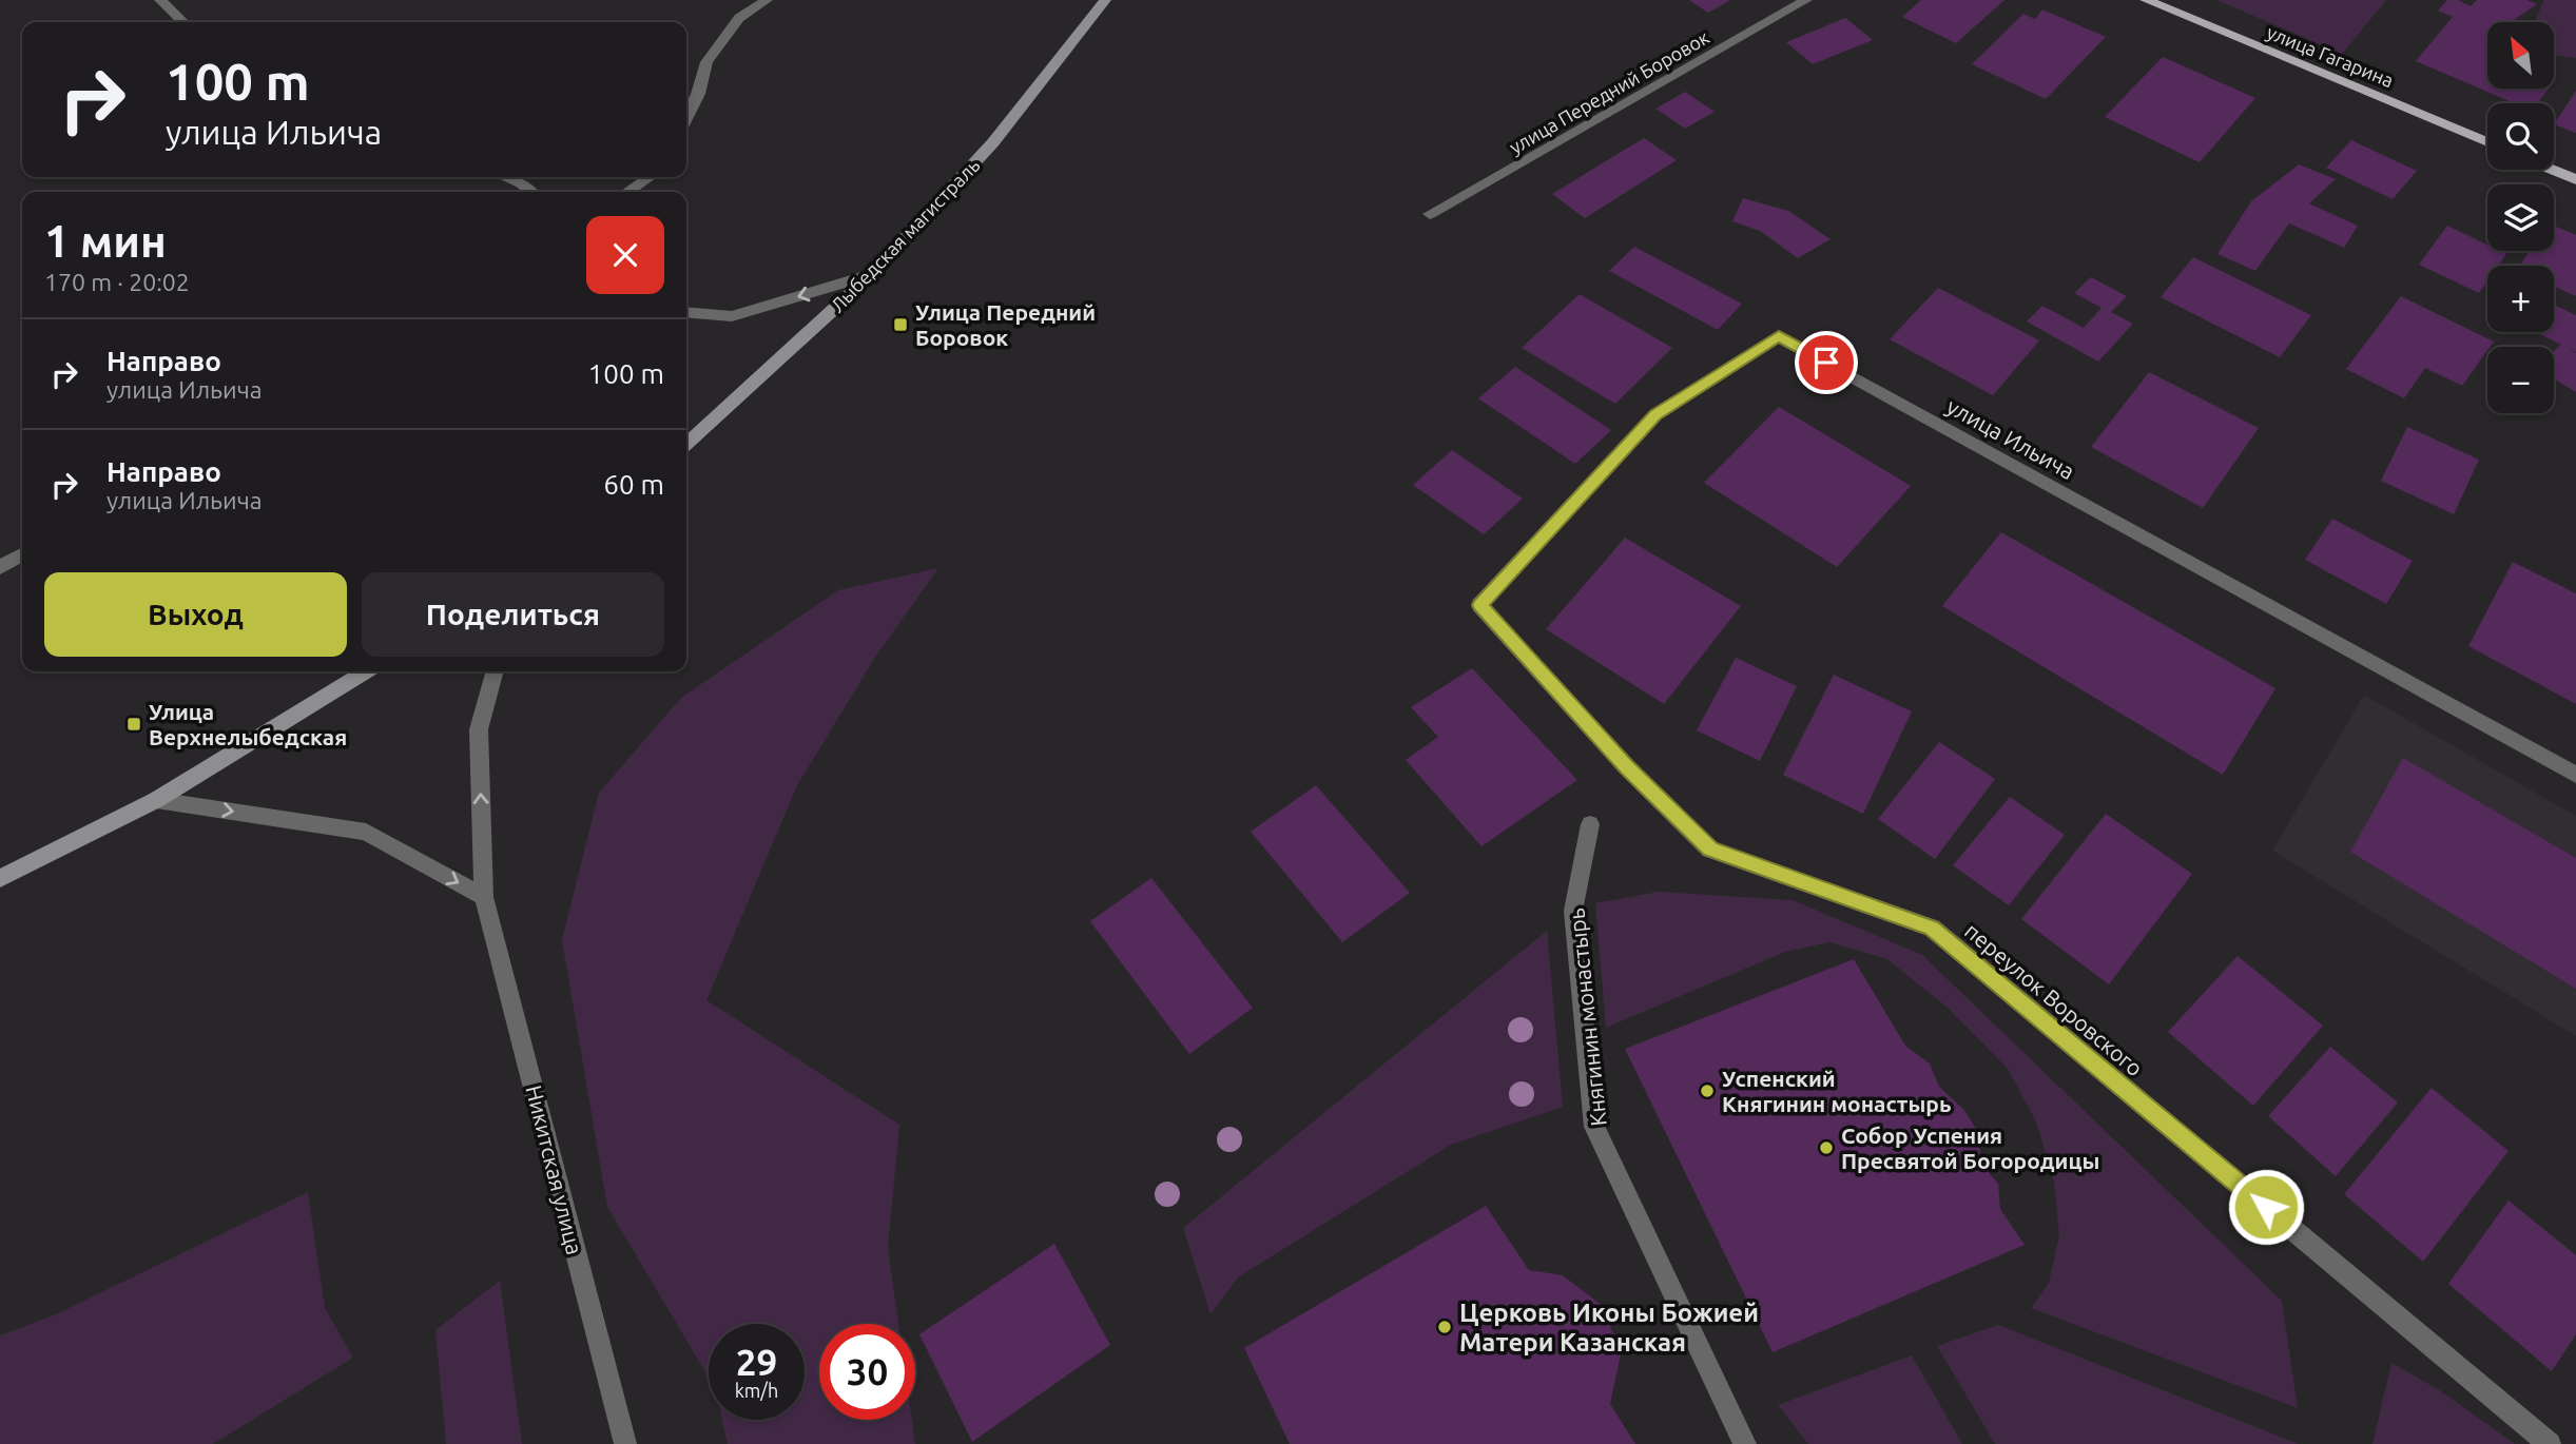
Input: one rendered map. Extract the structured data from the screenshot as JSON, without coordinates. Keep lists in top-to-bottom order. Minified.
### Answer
{"streets":{"main road":["улица Гагарина","Лыбедская магистраль"],"street":["улица Передний Боровок","улица Ильича","переулок Воровского","Княгинин монастырь","Никитская улица"]},"crossings":[["улица Ильича","переулок Воровского"]],"places":{"transit":["Улица Передний Боровок","Улица Верхнелыбедская"],"other":["Успенский Княгинин монастырь","Собор Успения Пресвятой Богородицы","Церковь Иконы Божией Матери Казанская"]},"north":"top left","page":{"map_buttons":["+","−"],"turn":["100 m","улица Ильича"],"heading":["1 мин","170 m · 20:02"],"list":[{"name":"Направо","note":"улица Ильича","value":"100 m"},{"name":"Направо","note":"улица Ильича","value":"60 m"}],"buttons":["Выход","Поделиться"],"speed":"29 km/h","limit":"30"}}
